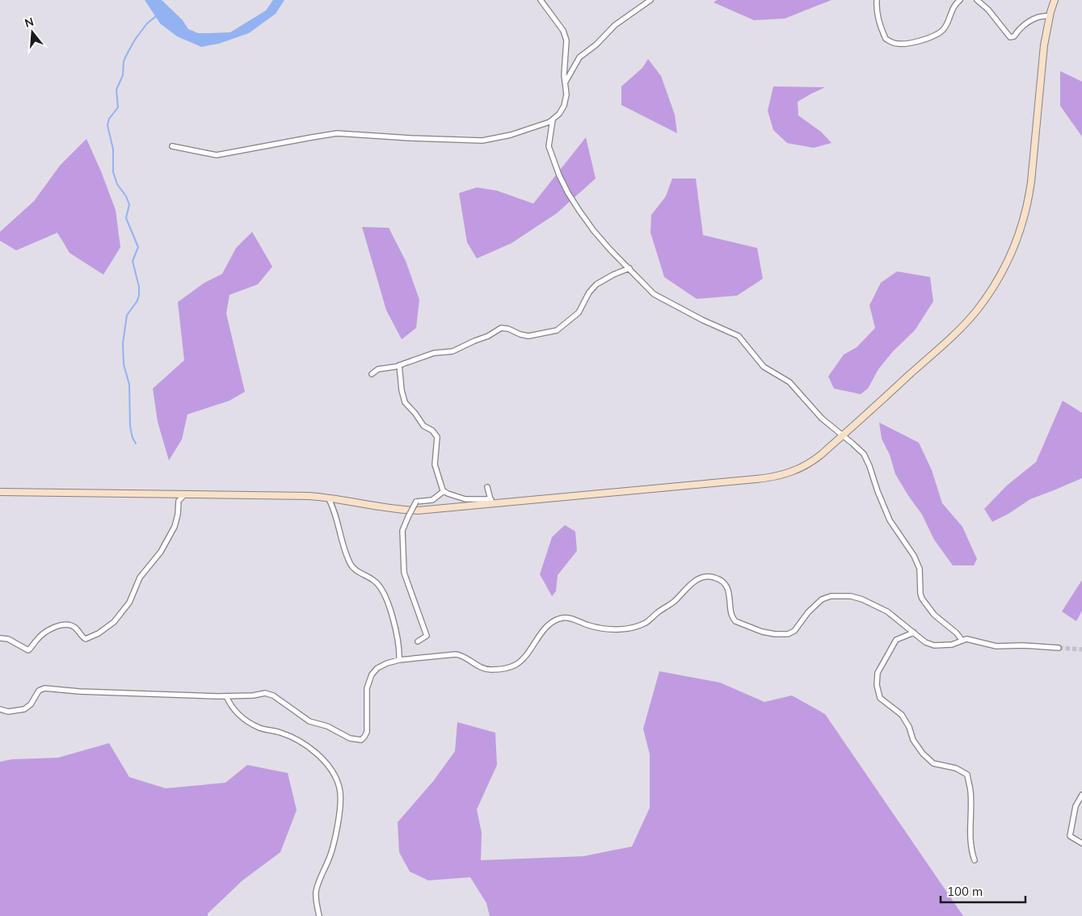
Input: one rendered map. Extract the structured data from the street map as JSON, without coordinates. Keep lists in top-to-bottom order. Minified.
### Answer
{"scale_bar":"100 m","north":"top"}
